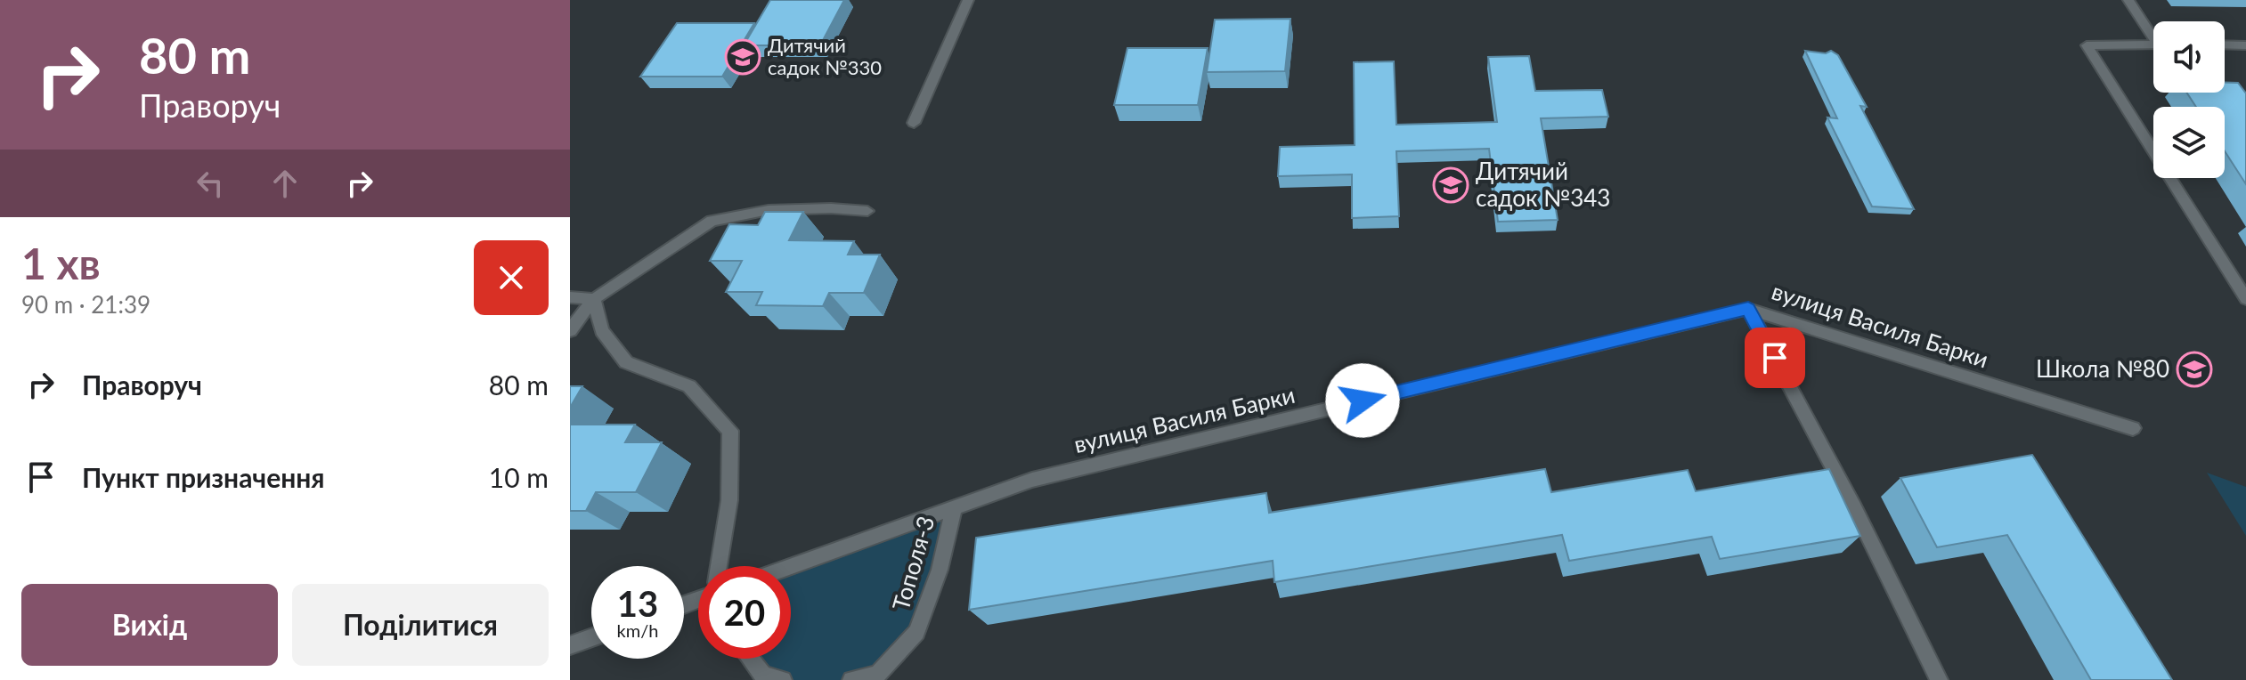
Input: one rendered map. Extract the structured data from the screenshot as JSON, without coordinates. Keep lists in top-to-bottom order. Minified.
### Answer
{"streets":{"lane":["вулиця Василя Барки","Тополя-3"]},"crossings":[["вулиця Василя Барки","Тополя-3"]],"places":{"school or university":["Дитячий садок №330","Дитячий садок №343","Школа №80"]},"page":{"turn":["80 m","Праворуч"],"heading":["1 хв","90 m · 21:39"],"list":[{"name":"Праворуч","value":"80 m"},{"name":"Пункт призначення","value":"10 m"}],"speed":"13 km/h","limit":"20","buttons":["Вихід","Поділитися"]}}
